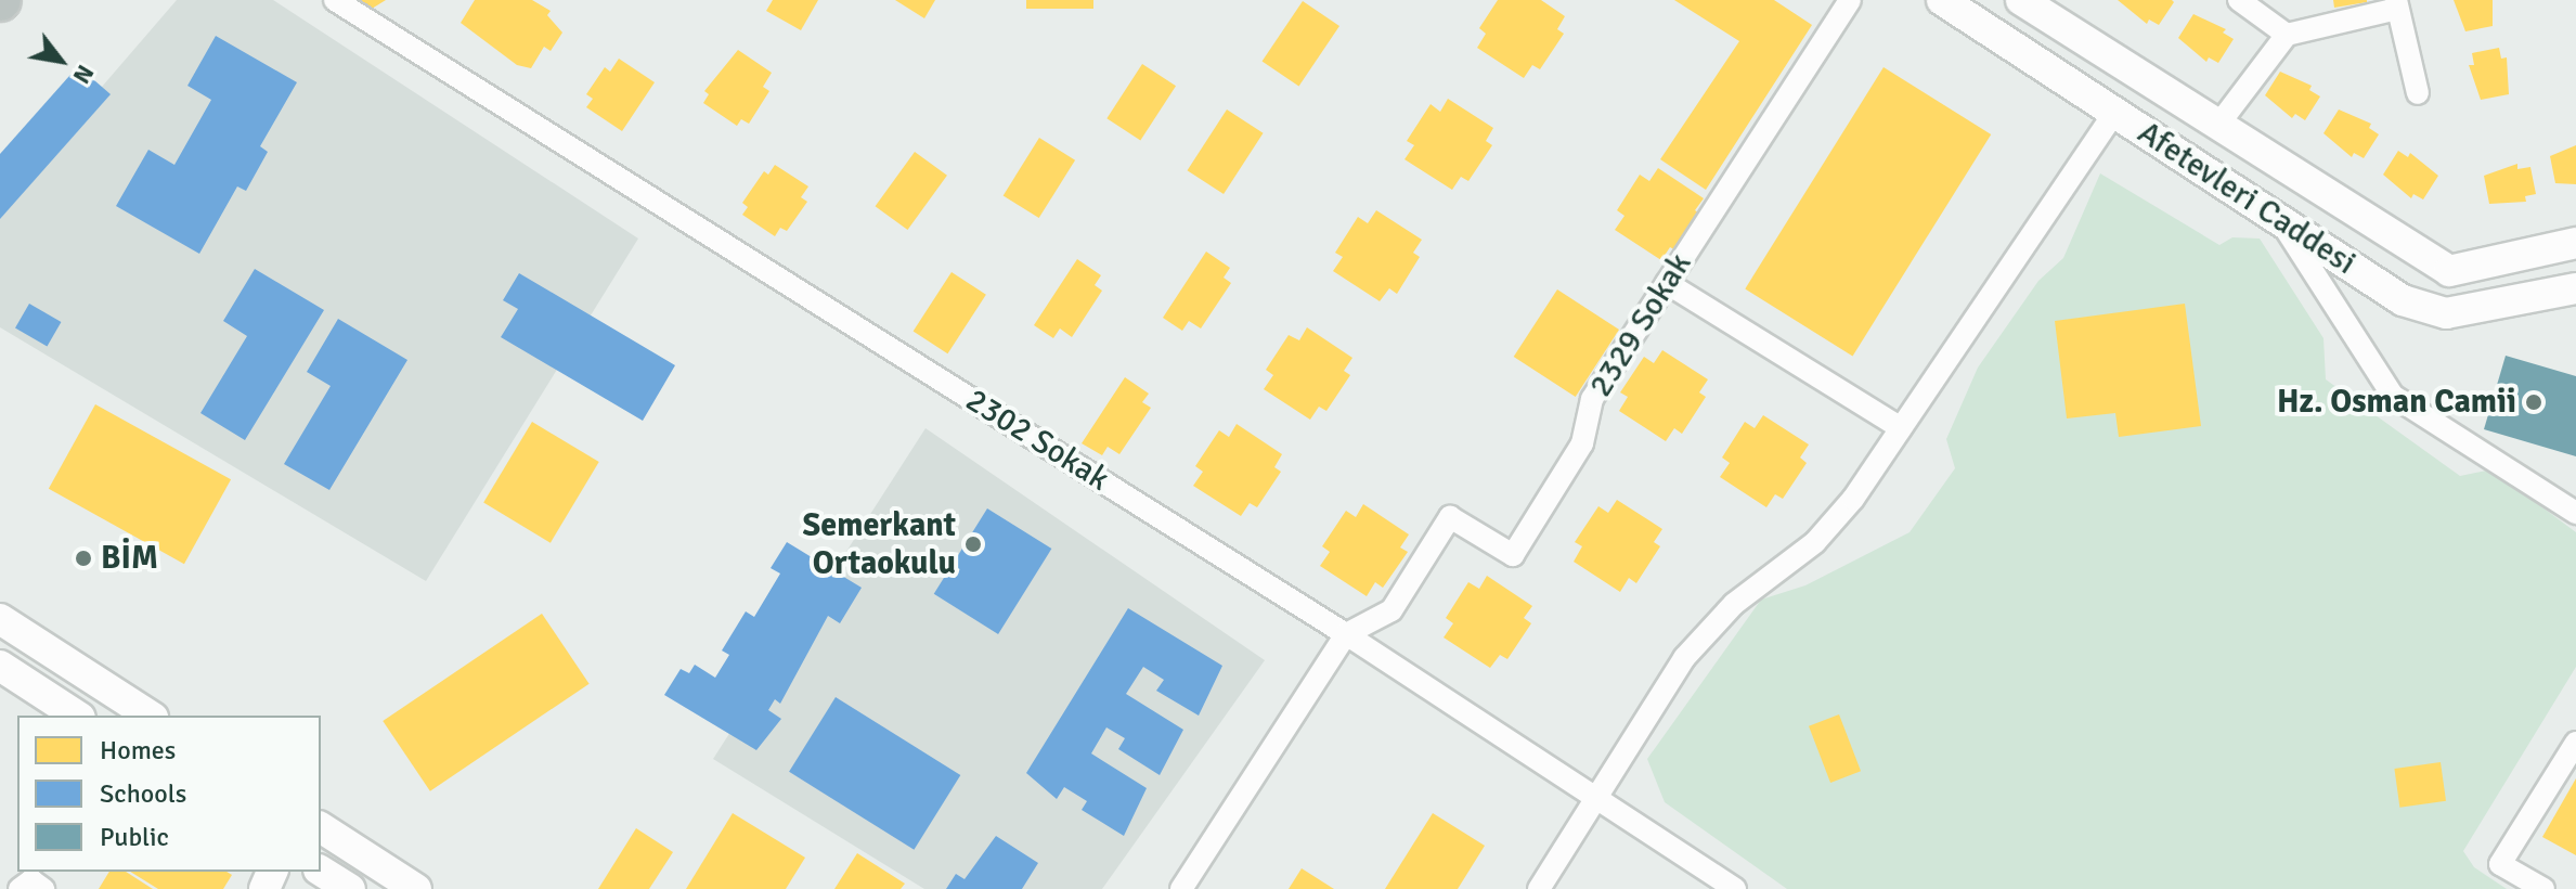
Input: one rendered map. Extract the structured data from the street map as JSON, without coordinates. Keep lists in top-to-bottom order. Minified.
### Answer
{"streets":{"street":["Afetevleri Caddesi","2329 Sokak","2302 Sokak"]},"crossings":[["2329 Sokak","2302 Sokak"]],"places":["Hz. Osman Camii","Semerkant Ortaokulu","BİM"],"legend":["Homes","Schools","Public"],"north":"bottom right"}
